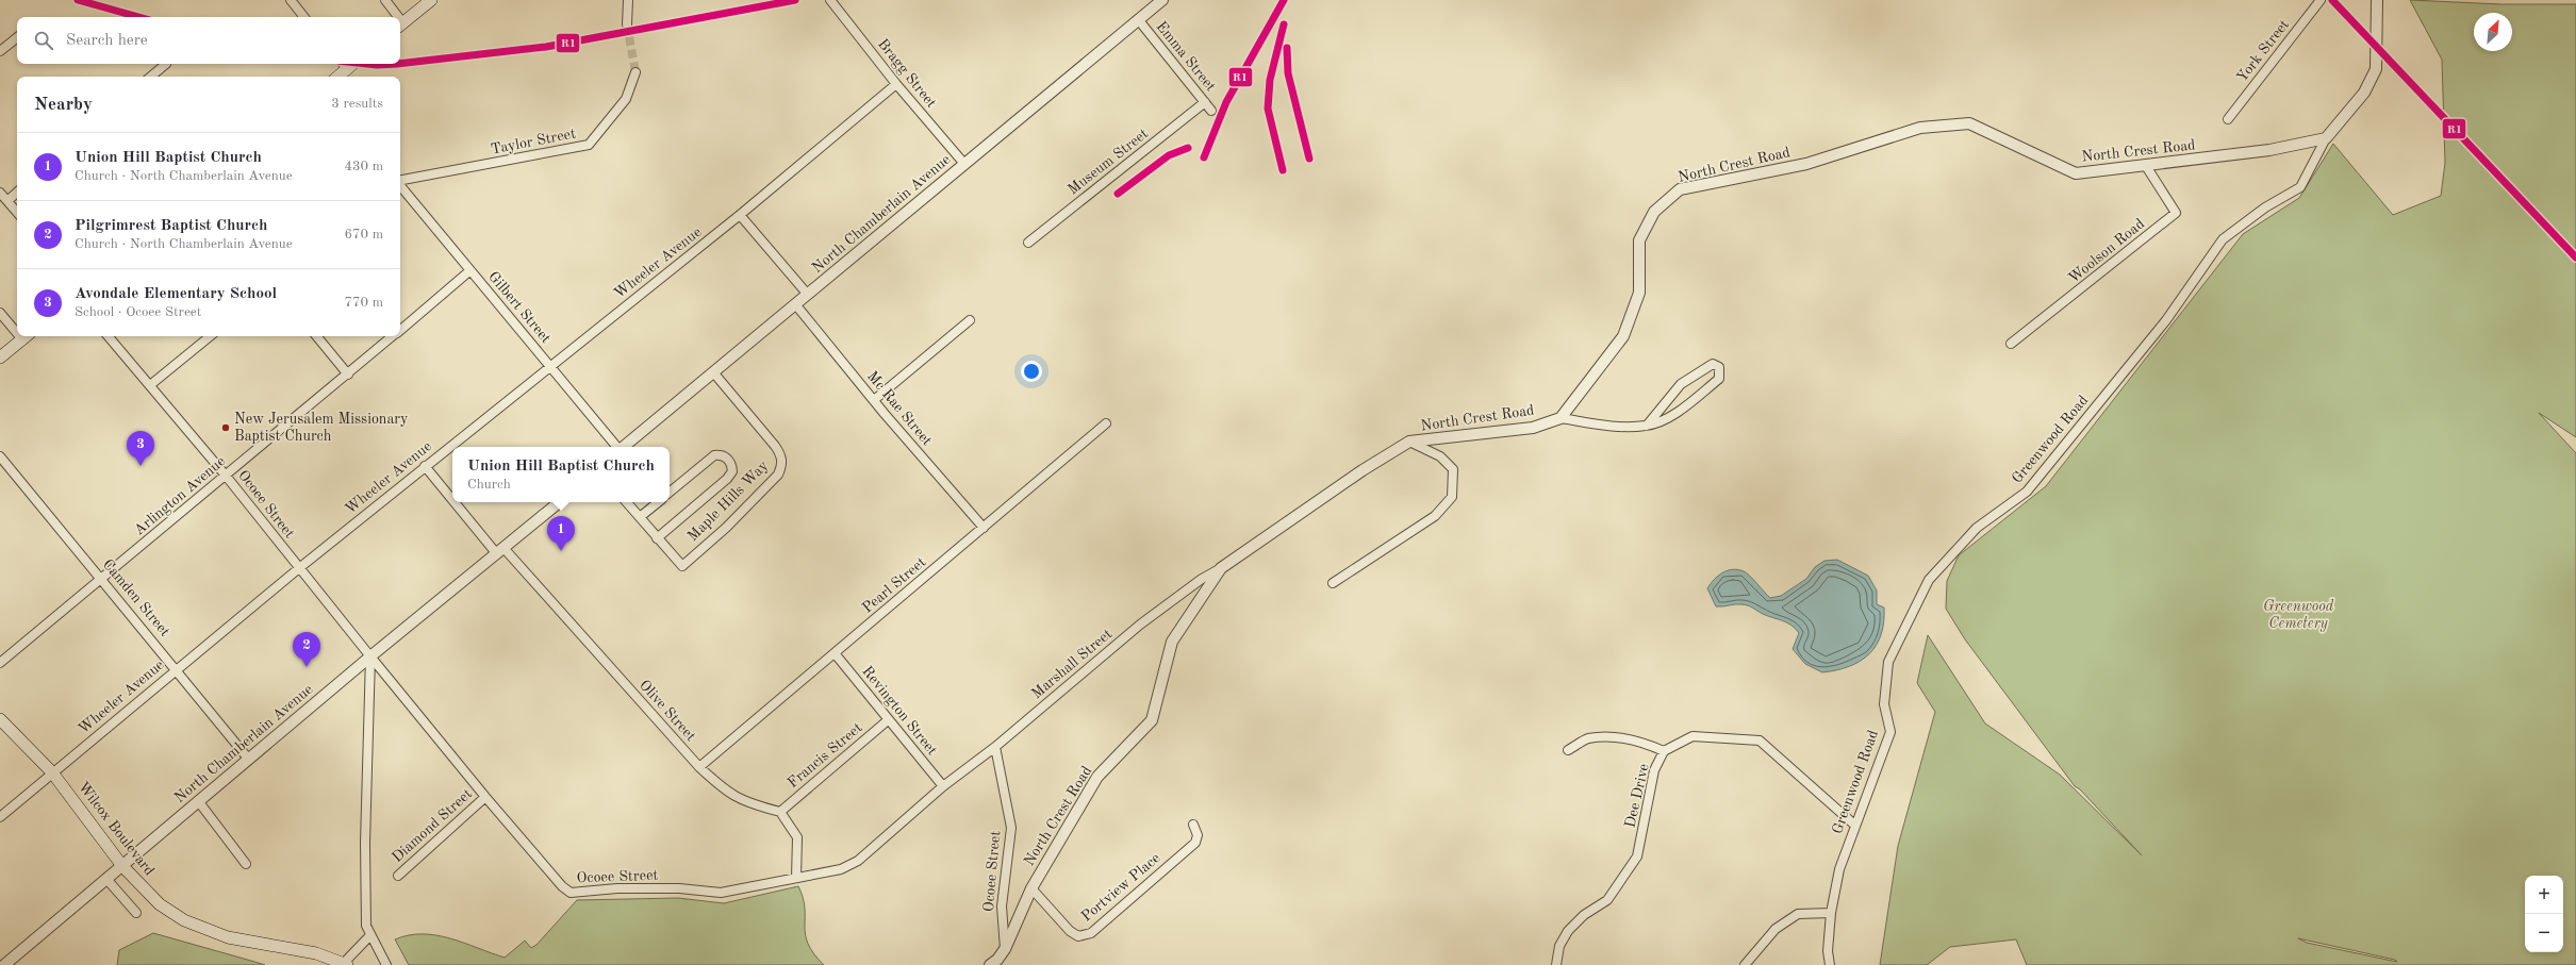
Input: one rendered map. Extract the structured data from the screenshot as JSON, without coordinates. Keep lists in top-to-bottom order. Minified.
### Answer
{"streets":{"main road":["Wilcox Boulevard"],"street":["York Street","Emma Street","Bragg Street","Taylor Street","North Crest Road","Museum Street","North Chamberlain Avenue","Woolson Road","Wheeler Avenue","Gilbert Street","Mc Rae Street","Greenwood Road","Arlington Avenue","Maple Hills Way","Ocoee Street","Pearl Street","Camden Street","Marshall Street","Olive Street","Revington Street","Francis Street","Dee Drive","Diamond Street","Portview Place"]},"crossings":[["Emma Street","Museum Street"],["Emma Street","North Chamberlain Avenue"],["Bragg Street","North Chamberlain Avenue"],["Bragg Street","Wheeler Avenue"],["North Crest Road","Woolson Road"],["North Crest Road","Greenwood Road"],["North Crest Road","Ocoee Street"],["North Crest Road","Marshall Street"],["North Crest Road","Portview Place"],["North Chamberlain Avenue","Mc Rae Street"],["North Chamberlain Avenue","Maple Hills Way"],["North Chamberlain Avenue","Ocoee Street"],["North Chamberlain Avenue","Camden Street"],["North Chamberlain Avenue","Olive Street"],["North Chamberlain Avenue","Wilcox Boulevard"],["Wheeler Avenue","Gilbert Street"],["Wheeler Avenue","Ocoee Street"],["Wheeler Avenue","Camden Street"],["Wheeler Avenue","Olive Street"],["Wheeler Avenue","Wilcox Boulevard"],["Gilbert Street","Arlington Avenue"],["Mc Rae Street","Pearl Street"],["Greenwood Road","Dee Drive"],["Arlington Avenue","Ocoee Street"],["Arlington Avenue","Camden Street"],["Ocoee Street","Marshall Street"],["Ocoee Street","Revington Street"],["Ocoee Street","Diamond Street"],["Pearl Street","Olive Street"],["Pearl Street","Revington Street"],["Marshall Street","Revington Street"],["Olive Street","Francis Street"],["Revington Street","Francis Street"]],"parks":["Greenwood Cemetery"],"places":["New Jerusalem Missionary Baptist Church"],"lines":["transit line R1"],"north":"top right","page":{"search":"Search here","heading":["Nearby","3 results"],"list":[{"mark":"1","name":"Union Hill Baptist Church","note":"Church · North Chamberlain Avenue","value":"430 m"},{"mark":"2","name":"Pilgrimrest Baptist Church","note":"Church · North Chamberlain Avenue","value":"670 m"},{"mark":"3","name":"Avondale Elementary School","note":"School · Ocoee Street","value":"770 m"}],"pins":["3","1","2"],"popup":["Union Hill Baptist Church","Church"],"map_buttons":["+","−"]}}
